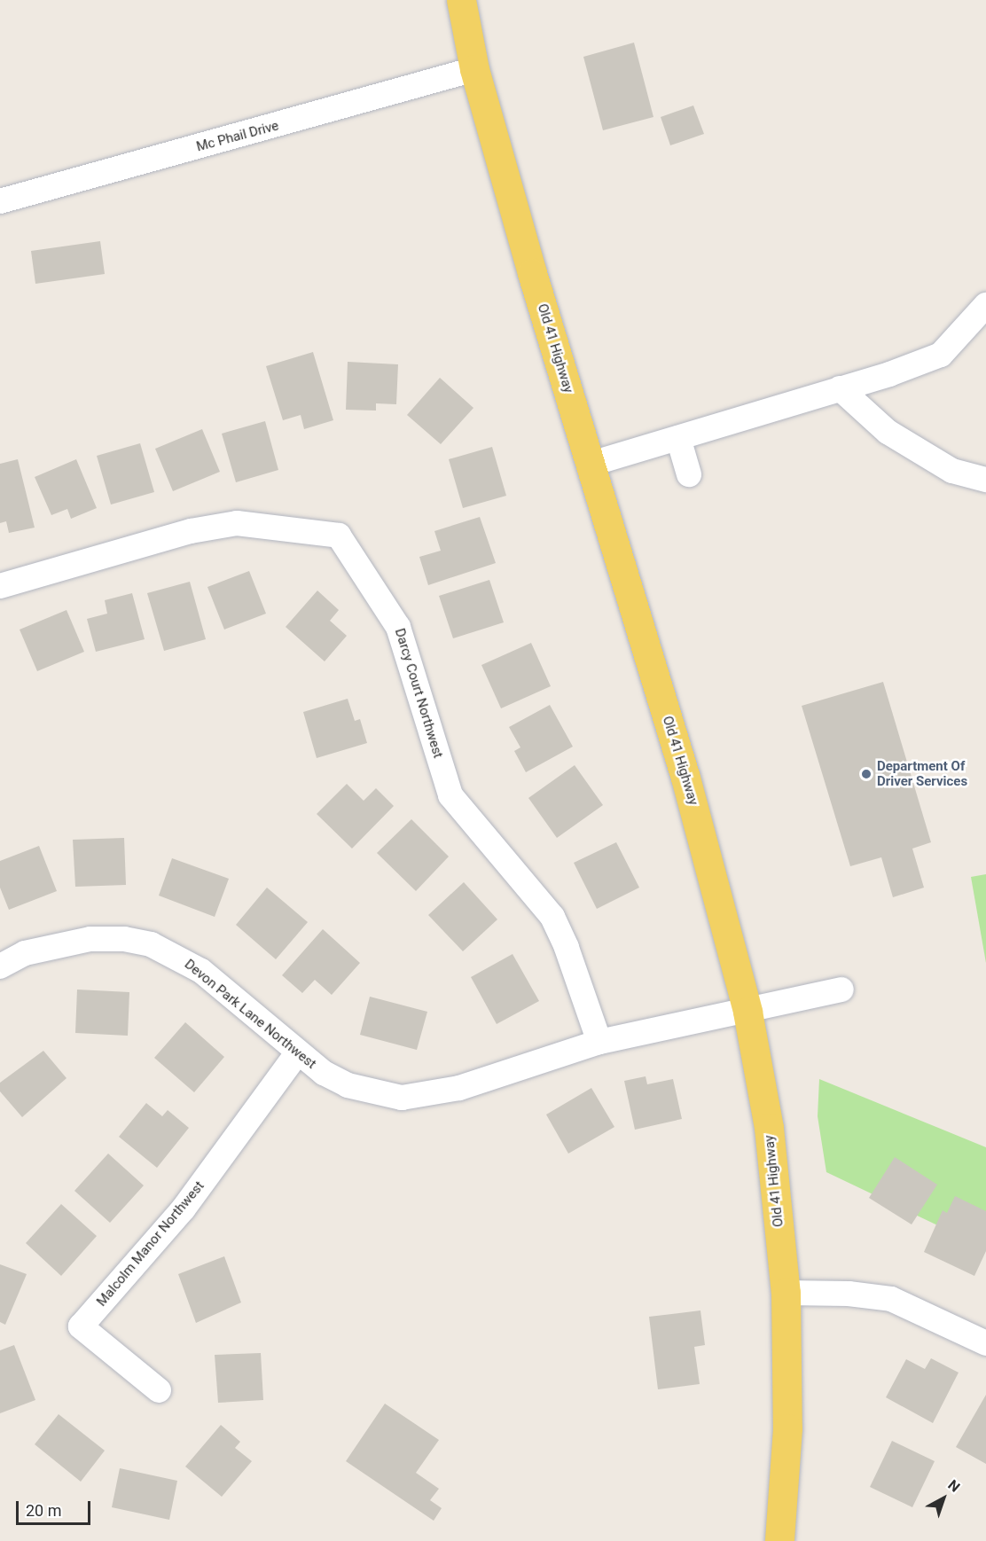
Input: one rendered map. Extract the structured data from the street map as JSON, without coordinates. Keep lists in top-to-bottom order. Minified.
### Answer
{"streets":{"main road":["Old 41 Highway"],"street":["Mc Phail Drive","Darcy Court Northwest","Devon Park Lane Northwest","Malcolm Manor Northwest"]},"crossings":[["Mc Phail Drive","Old 41 Highway"],["Old 41 Highway","Devon Park Lane Northwest"],["Darcy Court Northwest","Devon Park Lane Northwest"],["Devon Park Lane Northwest","Malcolm Manor Northwest"]],"places":["Department Of Driver Services"],"scale_bar":"20 m","north":"top right"}
